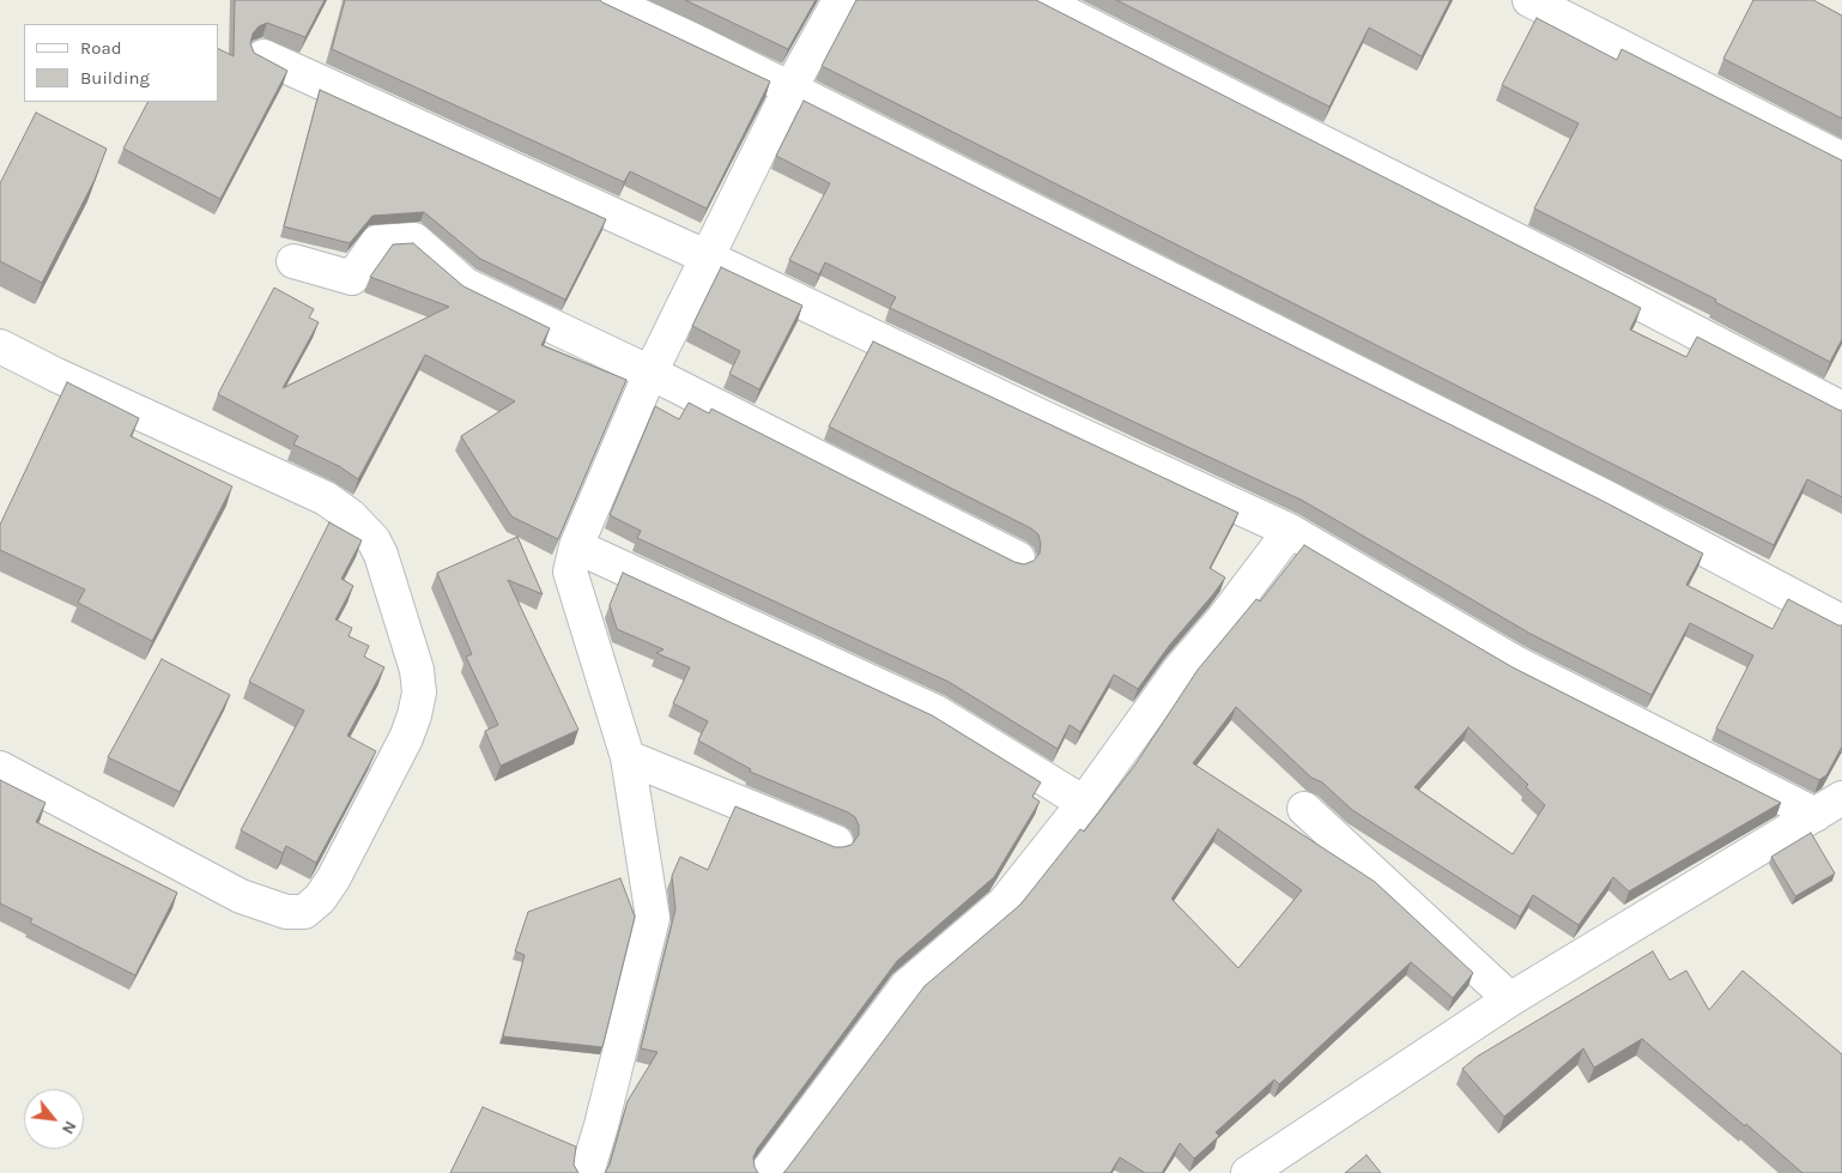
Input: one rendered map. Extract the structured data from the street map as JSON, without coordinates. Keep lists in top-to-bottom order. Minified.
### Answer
{"legend":["Road","Building"],"north":"bottom right"}
